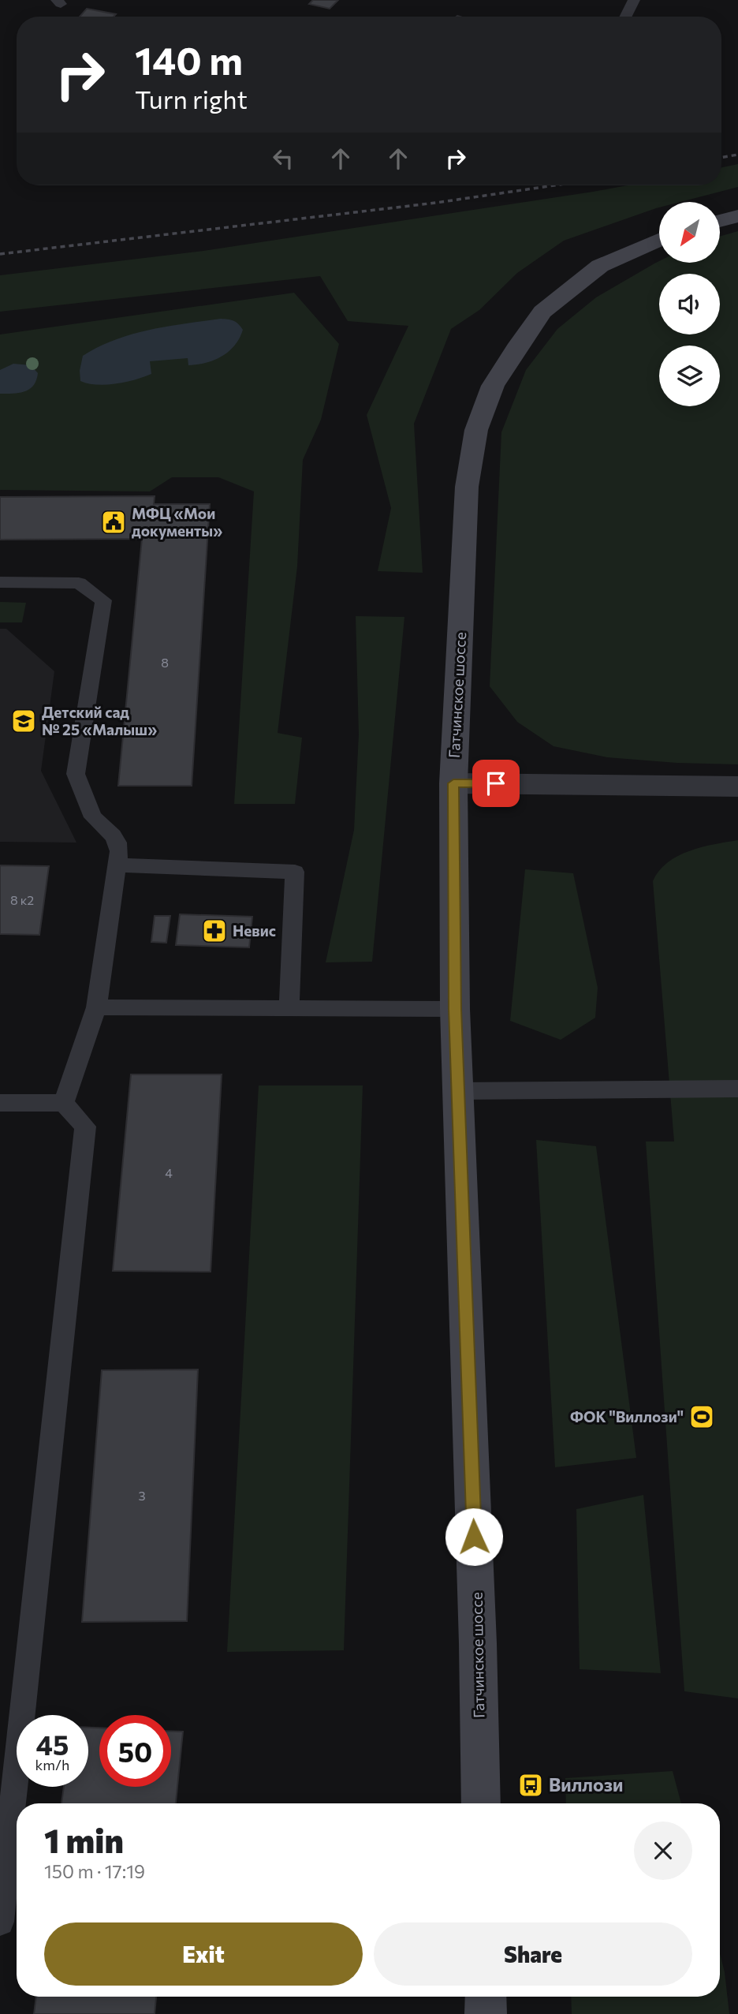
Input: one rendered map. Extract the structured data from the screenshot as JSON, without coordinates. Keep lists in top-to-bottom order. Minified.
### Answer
{"streets":{"main road":["Гатчинское шоссе"]},"places":{"public building":["МФЦ «Мои документы»"],"school or university":["Детский сад № 25 «Малыш»"],"pharmacy":["Невис"],"sports":["ФОК \"Виллози\""],"bus stop":["Виллози"]},"house_numbers":["8","8 к2","4","3"],"north":"bottom left","page":{"turn":["140 m","Turn right"],"speed":"45 km/h","limit":"50","heading":["1 min","150 m · 17:19"],"buttons":["Exit","Share"]}}
